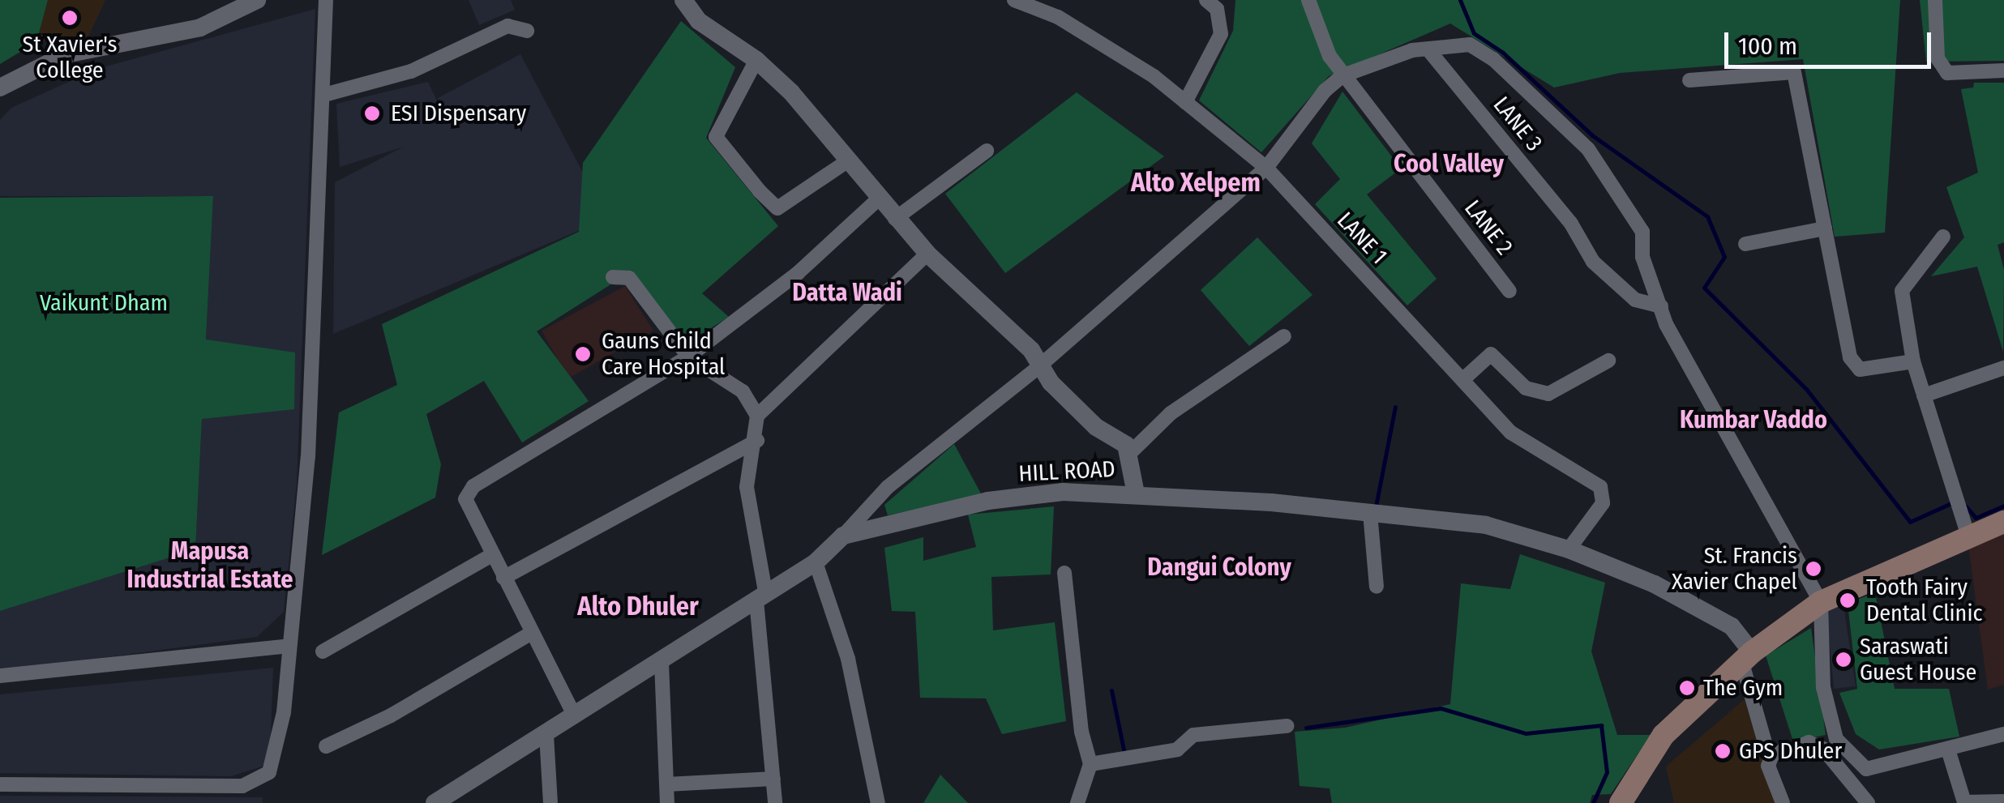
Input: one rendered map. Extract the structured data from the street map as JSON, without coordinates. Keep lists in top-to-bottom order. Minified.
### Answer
{"streets":{"street":["LANE 3","LANE 2","LANE 1","HILL ROAD"]},"crossings":[["LANE 1","HILL ROAD"]],"districts":["Cool Valley","Alto Xelpem","Datta Wadi","Kumbar Vaddo","Mapusa Industrial Estate","Dangui Colony","Alto Dhuler"],"parks":["Vaikunt Dham"],"places":["St Xavier's College","ESI Dispensary","Gauns Child Care Hospital","St. Francis Xavier Chapel","Tooth Fairy Dental Clinic","Saraswati Guest House","The Gym","GPS Dhuler"],"scale_bar":"100 m"}
